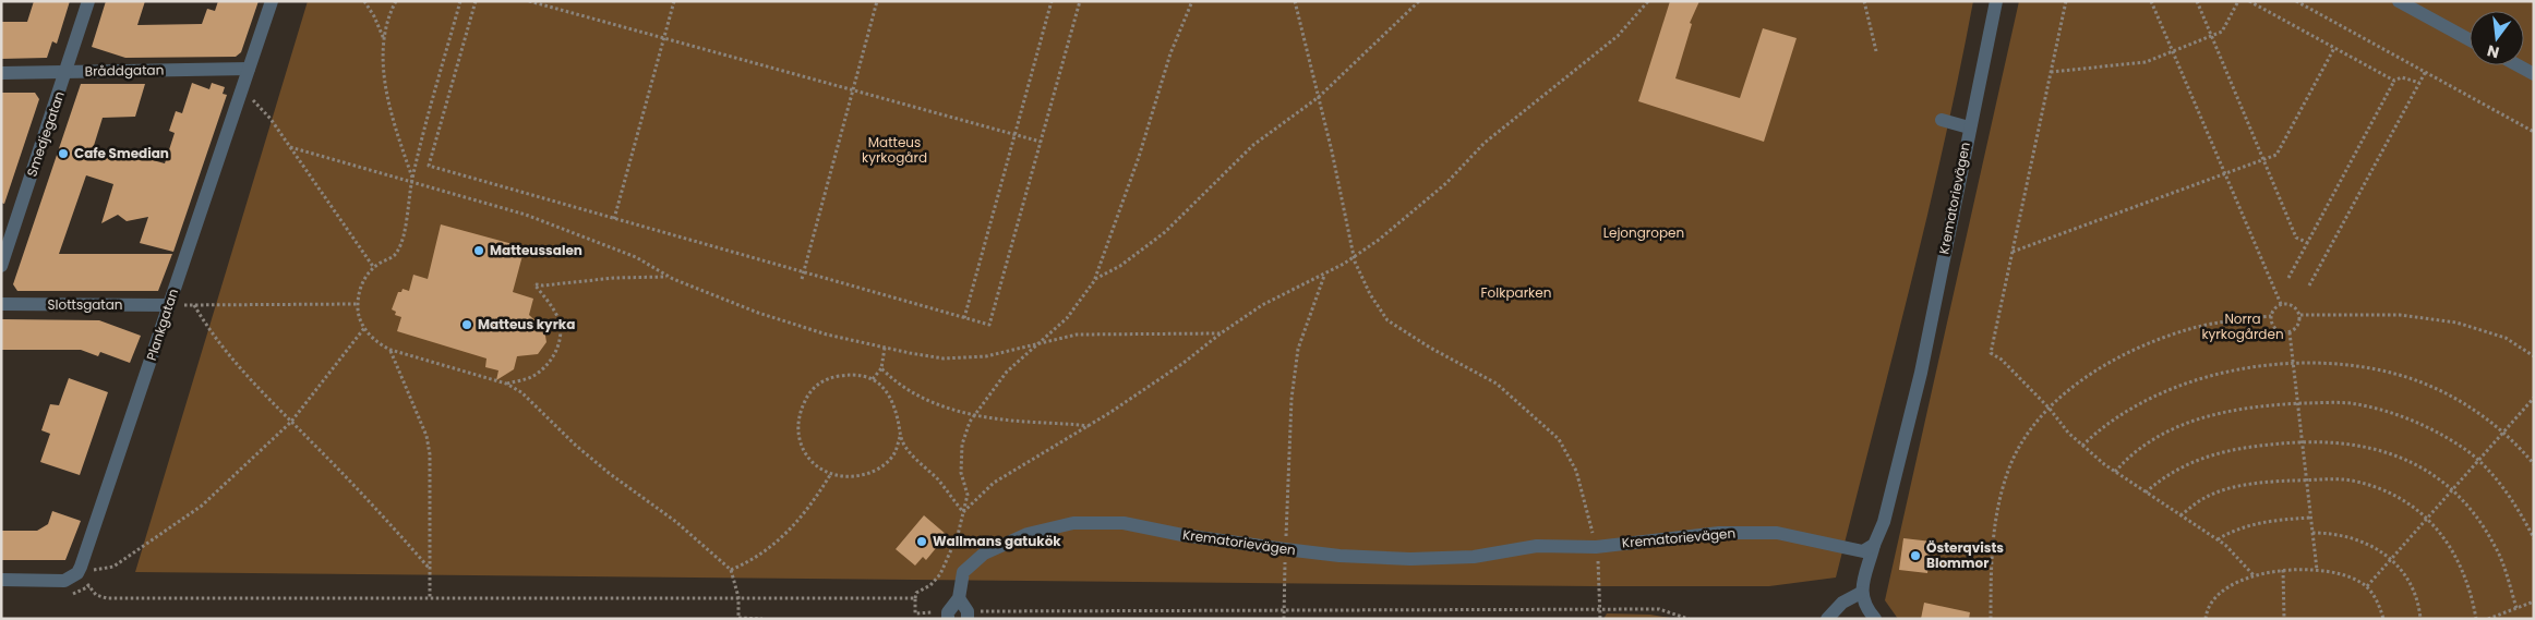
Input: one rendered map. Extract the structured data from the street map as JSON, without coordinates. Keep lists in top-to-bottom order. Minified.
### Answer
{"streets":{"street":["Bråddgatan","Smedjegatan","Krematorievägen","Slottsgatan","Plankgatan"]},"crossings":[["Bråddgatan","Smedjegatan"],["Bråddgatan","Plankgatan"],["Slottsgatan","Plankgatan"]],"parks":["Matteus kyrkogård","Lejongropen","Folkparken","Norra kyrkogården"],"places":["Cafe Smedian","Matteussalen","Matteus kyrka","Wallmans gatukök","Österqvists Blommor"],"north":"bottom"}
